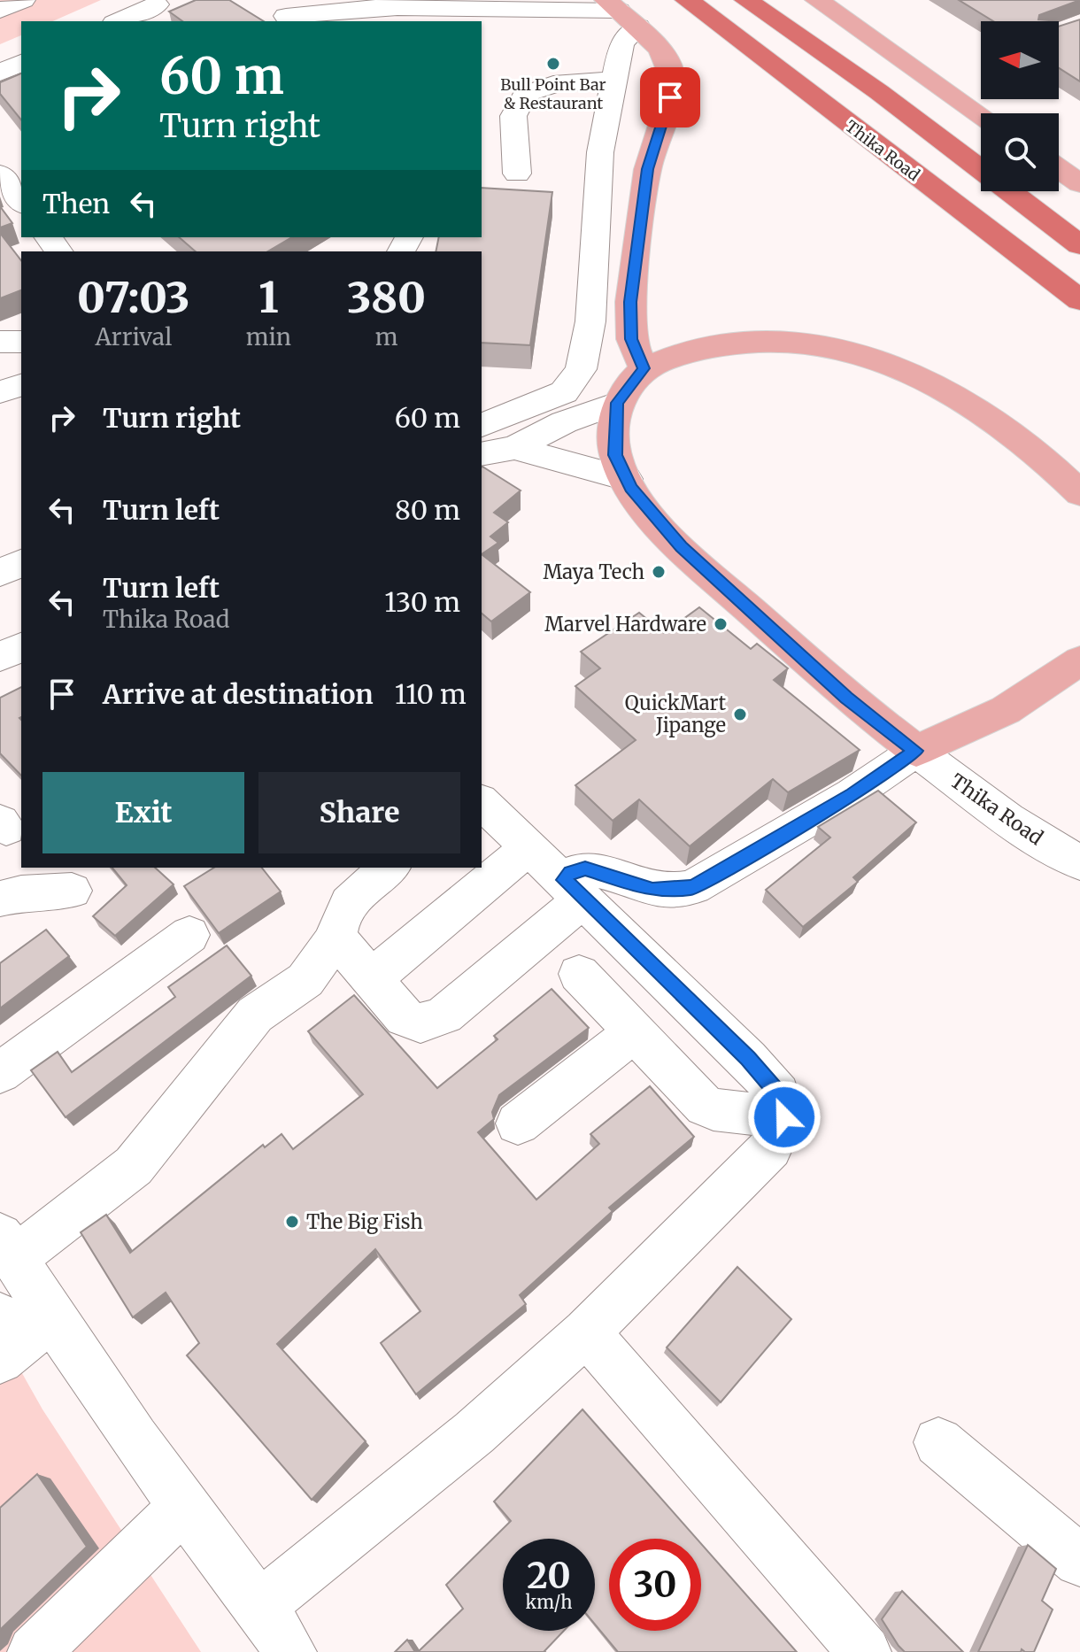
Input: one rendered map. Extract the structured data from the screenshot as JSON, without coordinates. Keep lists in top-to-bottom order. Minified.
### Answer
{"streets":{"highway":["Thika Road"]},"places":["Bull Point Bar & Restaurant","Maya Tech","Marvel Hardware","QuickMart Jipange","The Big Fish"],"north":"left","page":{"turn":["60 m","Turn right"],"then":"Then","eta":["07:03","Arrival","1","min","380","m"],"list":[{"name":"Turn right","value":"60 m"},{"name":"Turn left","value":"80 m"},{"name":"Turn left","note":"Thika Road","value":"130 m"},{"name":"Arrive at destination","value":"110 m"}],"buttons":["Exit","Share"],"speed":"20 km/h","limit":"30"}}
